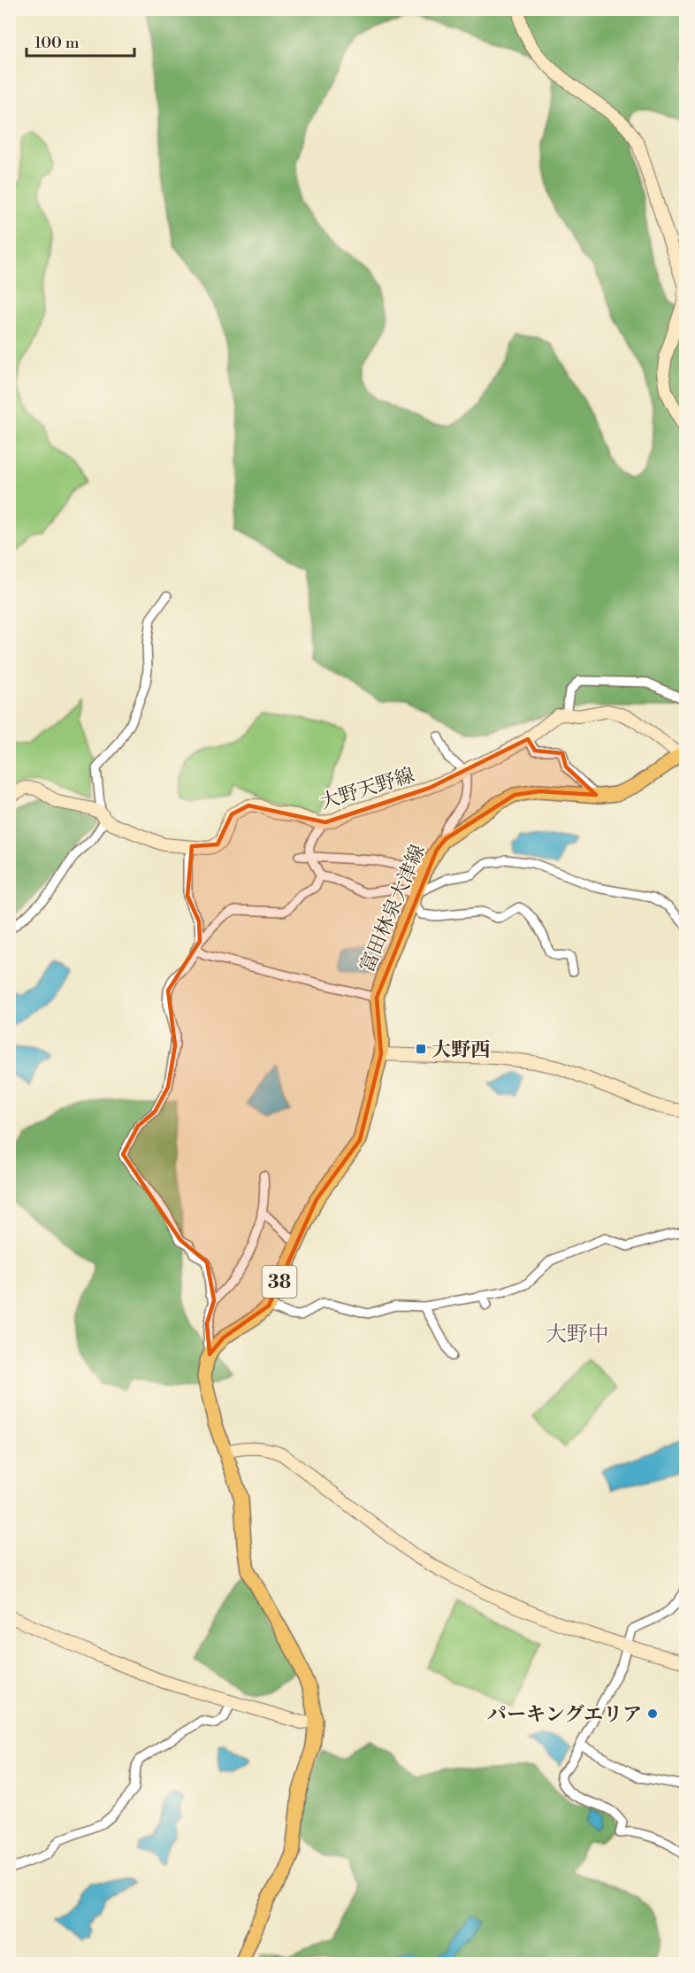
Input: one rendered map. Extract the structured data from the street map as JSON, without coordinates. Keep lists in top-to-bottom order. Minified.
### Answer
{"streets":{"main road":["富田林泉大津線","38"],"street":["大野天野線"]},"crossings":[["大野天野線","富田林泉大津線"]],"districts":["大野中"],"places":{"transit":["大野西"],"other":["パーキングエリア"]},"scale_bar":"100 m"}
